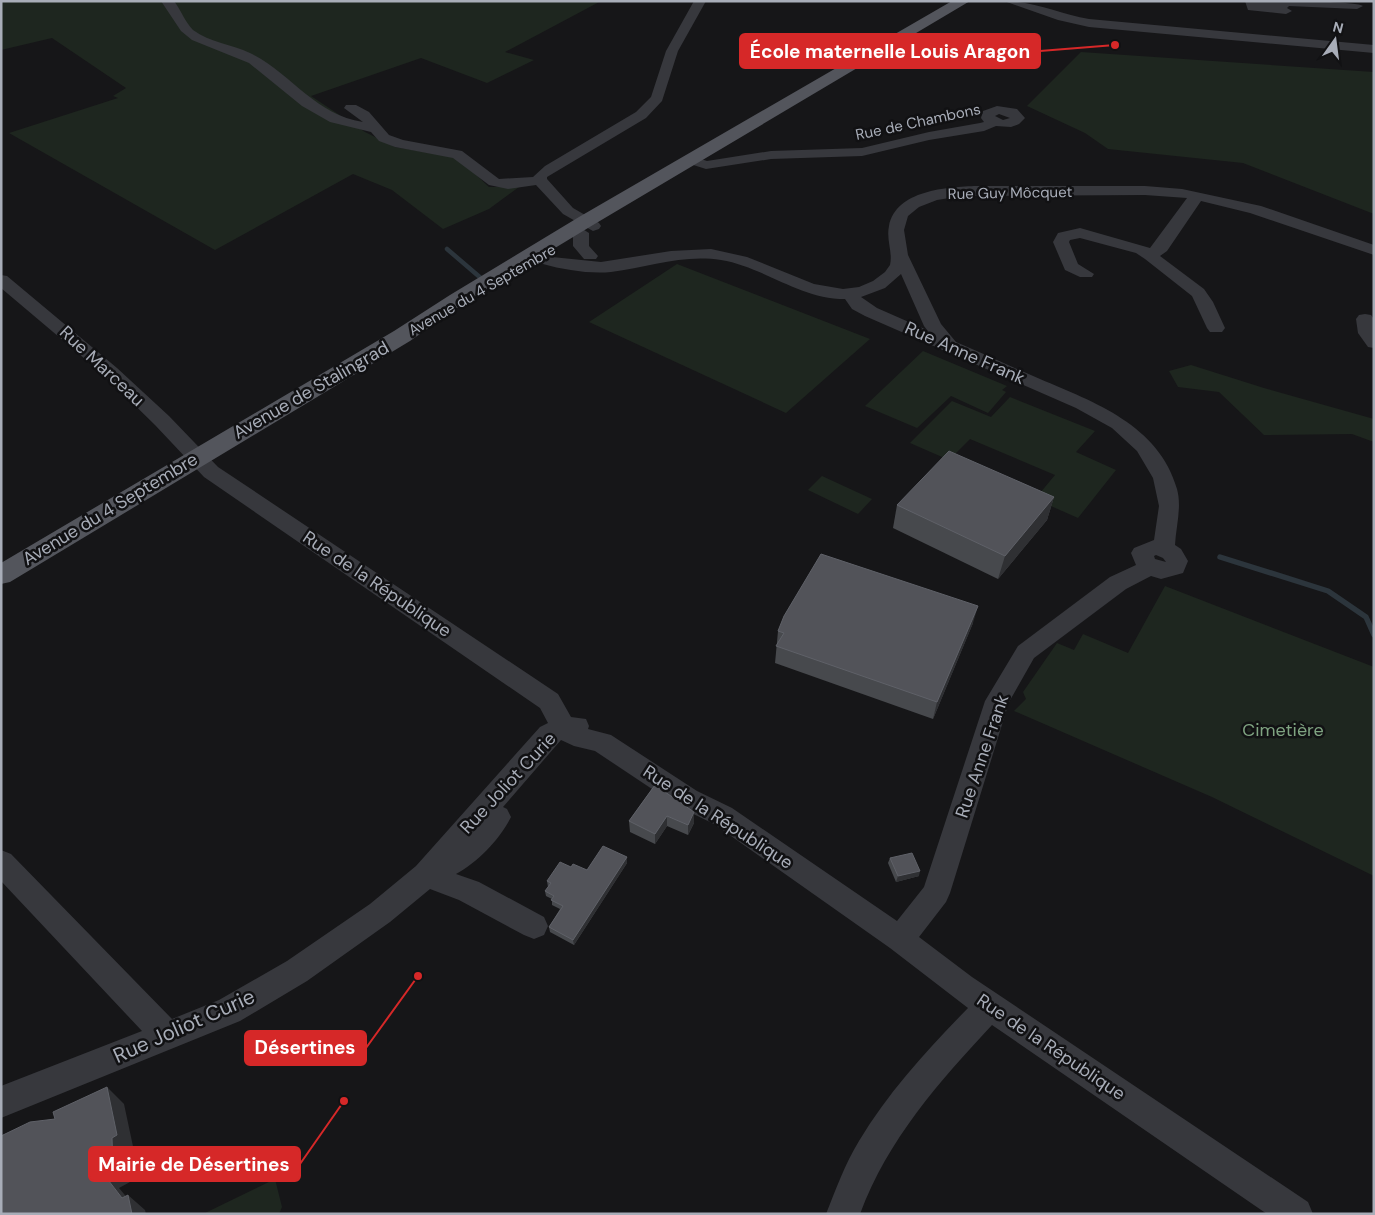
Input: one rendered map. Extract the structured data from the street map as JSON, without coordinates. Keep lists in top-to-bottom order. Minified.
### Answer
{"streets":{"main road":["Avenue du 4 Septembre","Avenue de Stalingrad"],"street":["Rue de Chambons","Rue Guy Môcquet","Rue Anne Frank","Rue Marceau","Rue de la République","Rue Joliot Curie"]},"crossings":[["Rue de Chambons","Avenue du 4 Septembre"],["Rue Guy Môcquet","Rue Anne Frank"],["Avenue du 4 Septembre","Rue Marceau"],["Avenue du 4 Septembre","Avenue de Stalingrad"],["Avenue du 4 Septembre","Rue de la République"],["Rue Anne Frank","Rue de la République"],["Rue Marceau","Rue de la République"],["Rue de la République","Rue Joliot Curie"]],"parks":["Cimetière"],"places":["École maternelle Louis Aragon","Désertines","Mairie de Désertines"],"north":"top"}
